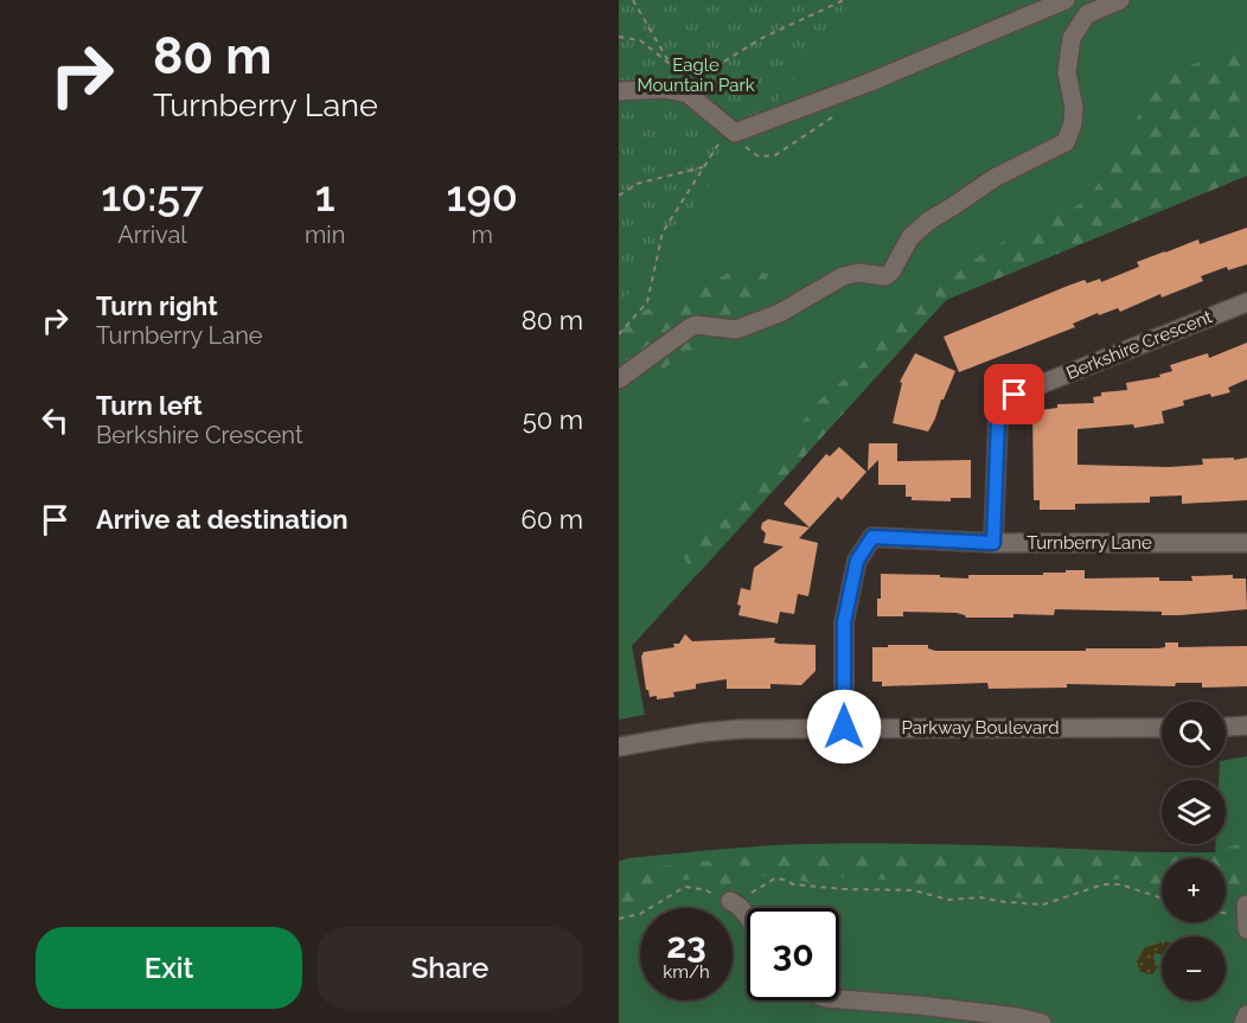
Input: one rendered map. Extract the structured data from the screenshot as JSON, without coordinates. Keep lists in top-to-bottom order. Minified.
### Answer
{"streets":{"street":["Berkshire Crescent","Turnberry Lane","Parkway Boulevard"]},"crossings":[["Berkshire Crescent","Turnberry Lane"],["Turnberry Lane","Parkway Boulevard"]],"parks":["Eagle Mountain Park"],"page":{"turn":["80 m","Turnberry Lane"],"eta":["10:57","Arrival","1","min","190","m"],"list":[{"name":"Turn right","note":"Turnberry Lane","value":"80 m"},{"name":"Turn left","note":"Berkshire Crescent","value":"50 m"},{"name":"Arrive at destination","value":"60 m"}],"map_buttons":["+","−"],"speed":"23 km/h","limit":"30","buttons":["Exit","Share"]}}
